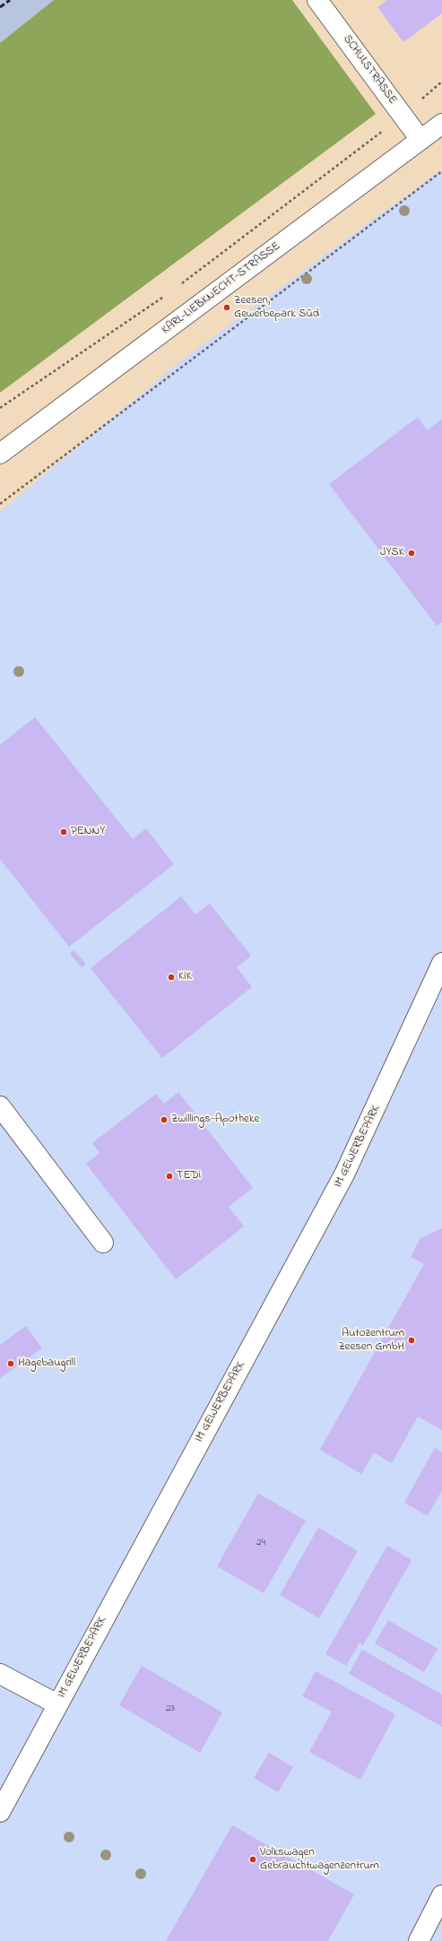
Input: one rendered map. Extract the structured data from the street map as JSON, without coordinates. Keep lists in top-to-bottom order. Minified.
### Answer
{"streets":{"street":["SCHULSTRASSE","KARL-LIEBKNECHT-STRASSE","IM GEWERBEPARK"]},"crossings":[["SCHULSTRASSE","KARL-LIEBKNECHT-STRASSE"]],"places":["Zeesen, Gewerbepark Süd","JYSK","PENNY","KiK","Zwillings-Apotheke","TEDi","Autozentrum Zeesen GmbH","Hagebaugrill","Volkswagen Gebrauchtwagenzentrum"],"house_numbers":["24","23"]}
